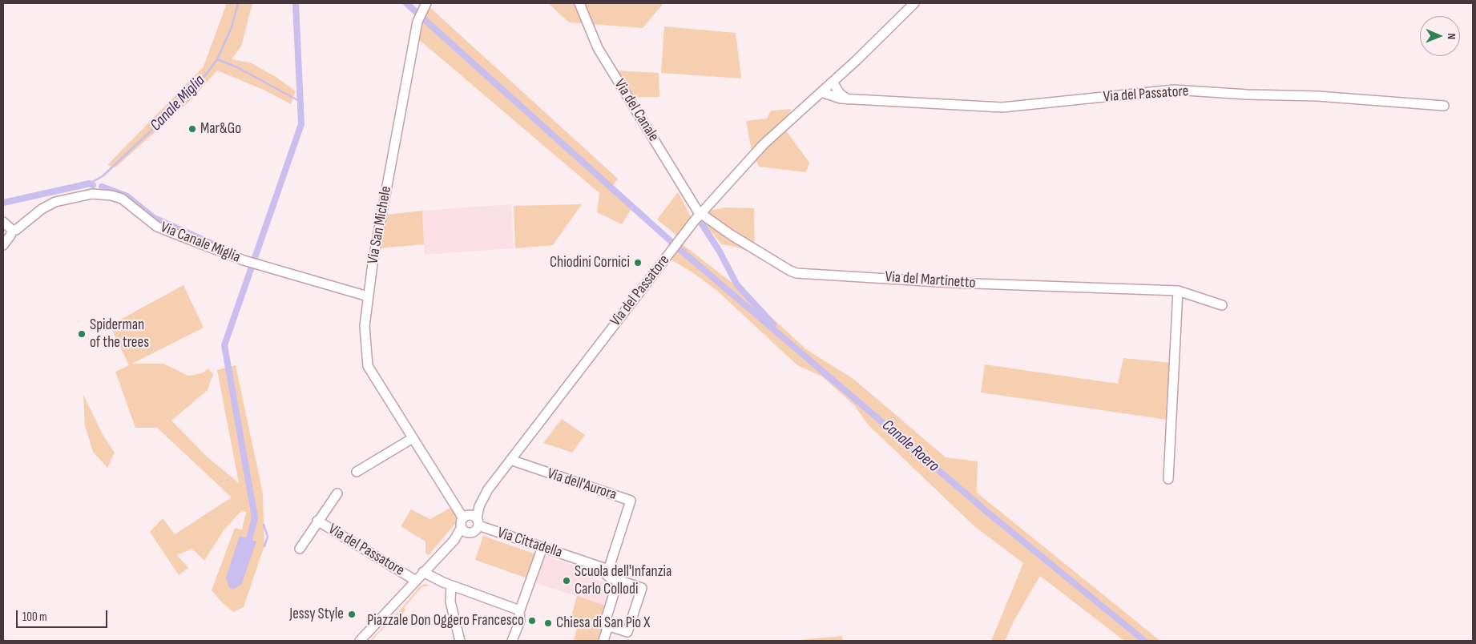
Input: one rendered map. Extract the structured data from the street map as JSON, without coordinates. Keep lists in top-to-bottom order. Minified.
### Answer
{"streets":{"street":["Via del Passatore","Via del Canale","Via San Michele","Via Canale Miglia","Via del Martinetto","Via dell'Aurora","Via Cittadella"]},"crossings":[["Via del Passatore","Via del Canale"],["Via del Passatore","Via San Michele"],["Via del Passatore","Via del Martinetto"],["Via del Passatore","Via dell'Aurora"],["Via del Passatore","Via Cittadella"],["Via del Canale","Via del Martinetto"],["Via San Michele","Via Canale Miglia"],["Via San Michele","Via Cittadella"],["Via dell'Aurora","Via Cittadella"]],"water":["Canale Miglia","Canale Roero"],"places":["Mar&Go","Chiodini Cornici","Spiderman of the trees","Scuola dell'Infanzia Carlo Collodi","Jessy Style","Piazzale Don Oggero Francesco","Chiesa di San Pio X"],"scale_bar":"100 m","north":"right"}
